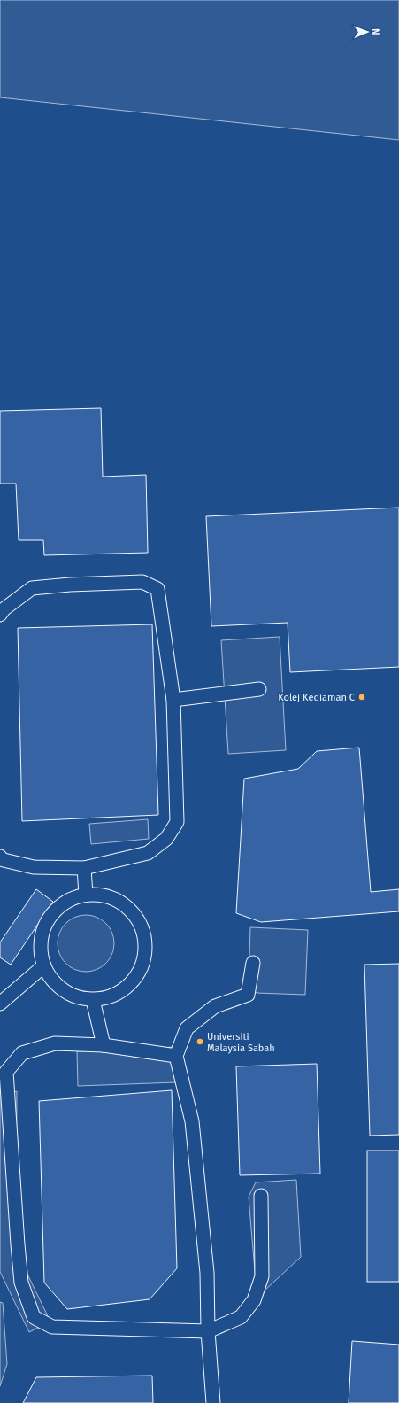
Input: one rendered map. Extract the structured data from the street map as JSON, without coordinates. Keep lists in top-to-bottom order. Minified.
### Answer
{"places":["Kolej Kediaman C","Universiti Malaysia Sabah"],"north":"right"}
